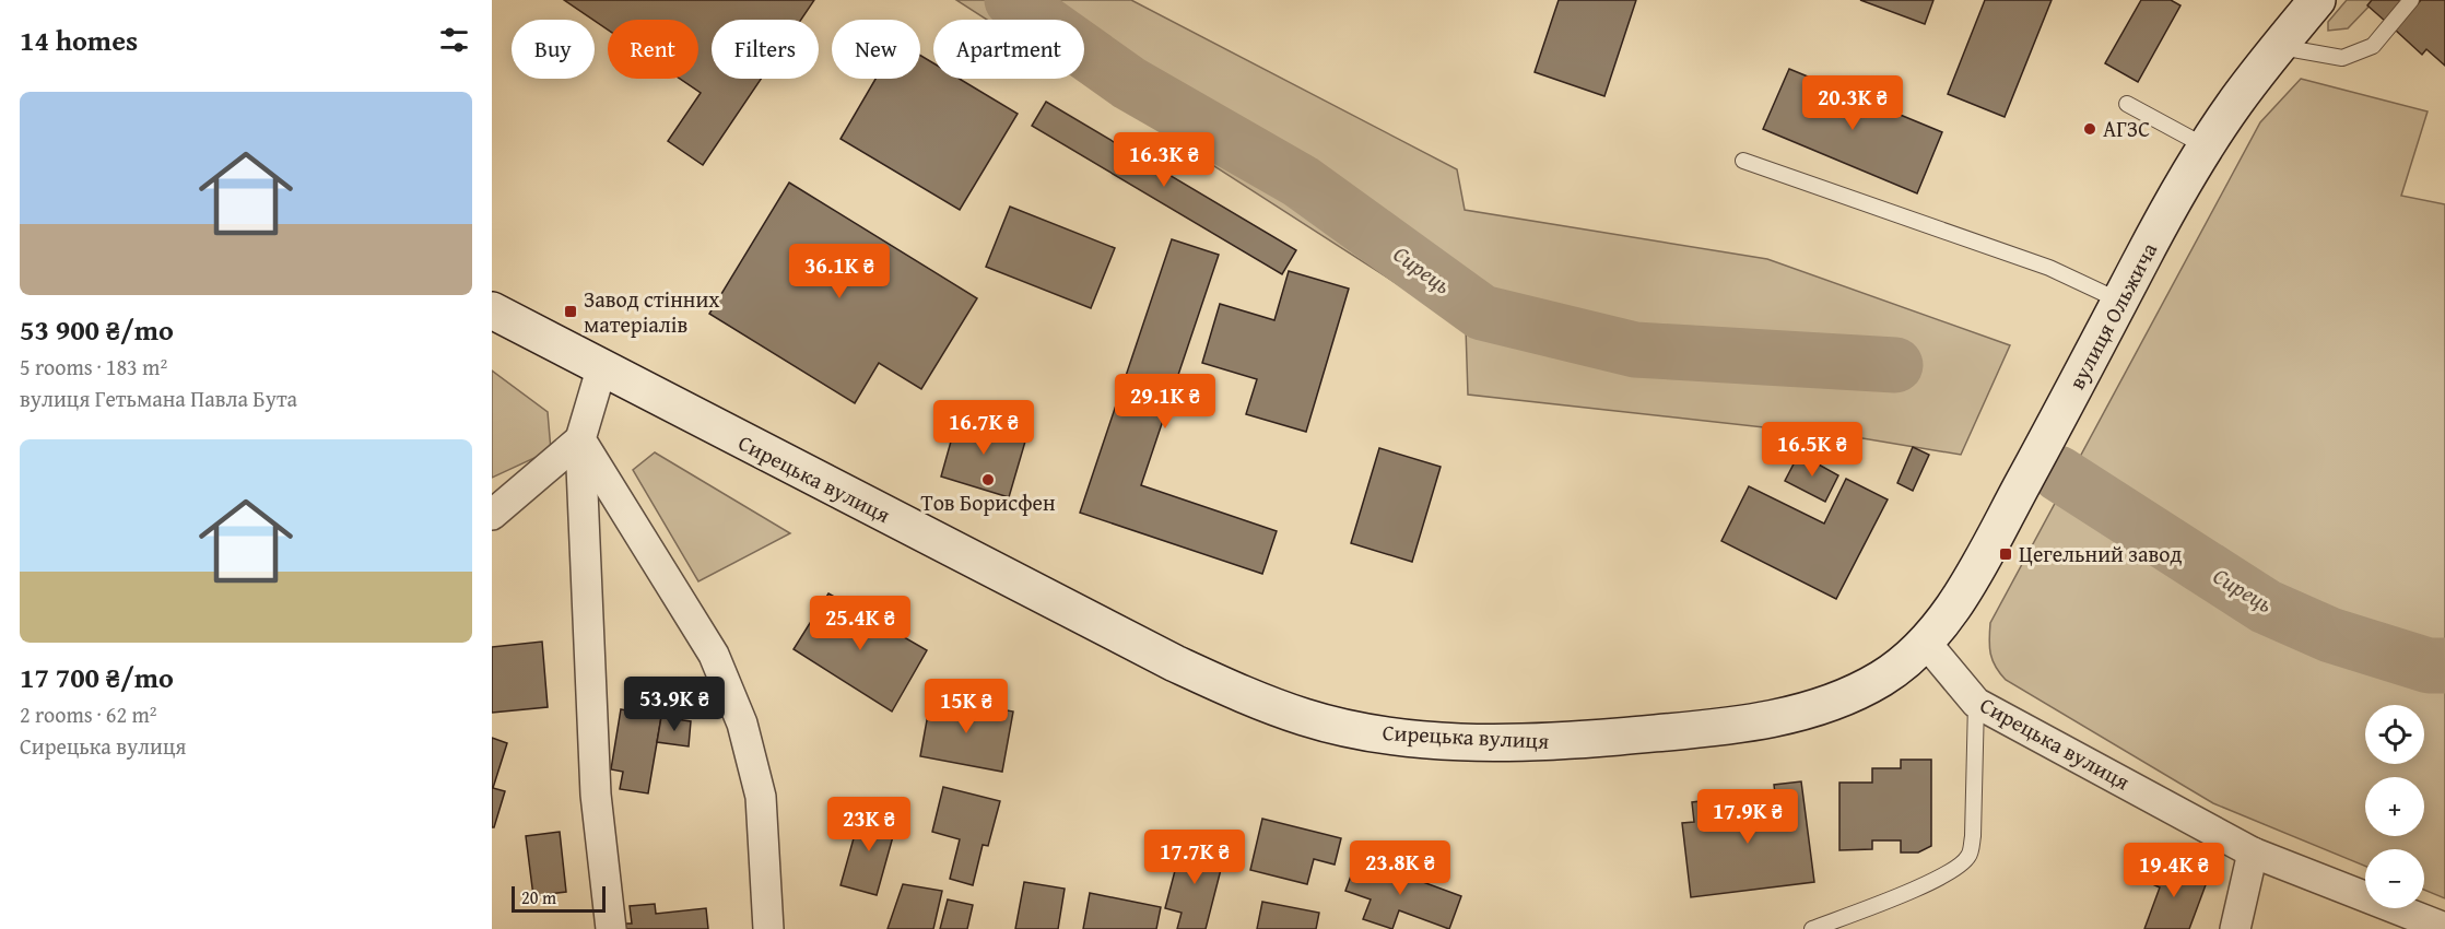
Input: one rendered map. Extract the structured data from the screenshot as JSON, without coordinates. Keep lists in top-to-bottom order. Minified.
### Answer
{"streets":{"main road":["вулиця Ольжича","Сирецька вулиця"]},"crossings":[["вулиця Ольжича","Сирецька вулиця"]],"water":["Сирець"],"places":{"other":["АГЗС","Тов Борисфен"],"transit":["Завод стінних матеріалів","Цегельний завод"]},"scale_bar":"20 m","page":{"heading":"14 homes","chip":["Buy","Rent","Filters","New","Apartment"],"price":["20.3K ₴","16.3K ₴","36.1K ₴","29.1K ₴","16.7K ₴","16.5K ₴","25.4K ₴","53.9K ₴","15K ₴","17.9K ₴","23K ₴","17.7K ₴","23.8K ₴","19.4K ₴"],"list":[{"name":"53 900 ₴/mo","note":"5 rooms · 183 m² · вулиця Гетьмана Павла Бута"},{"name":"17 700 ₴/mo","note":"2 rooms · 62 m² · Сирецька вулиця"}],"map_buttons":["+","−"],"scale":"20 m"}}
